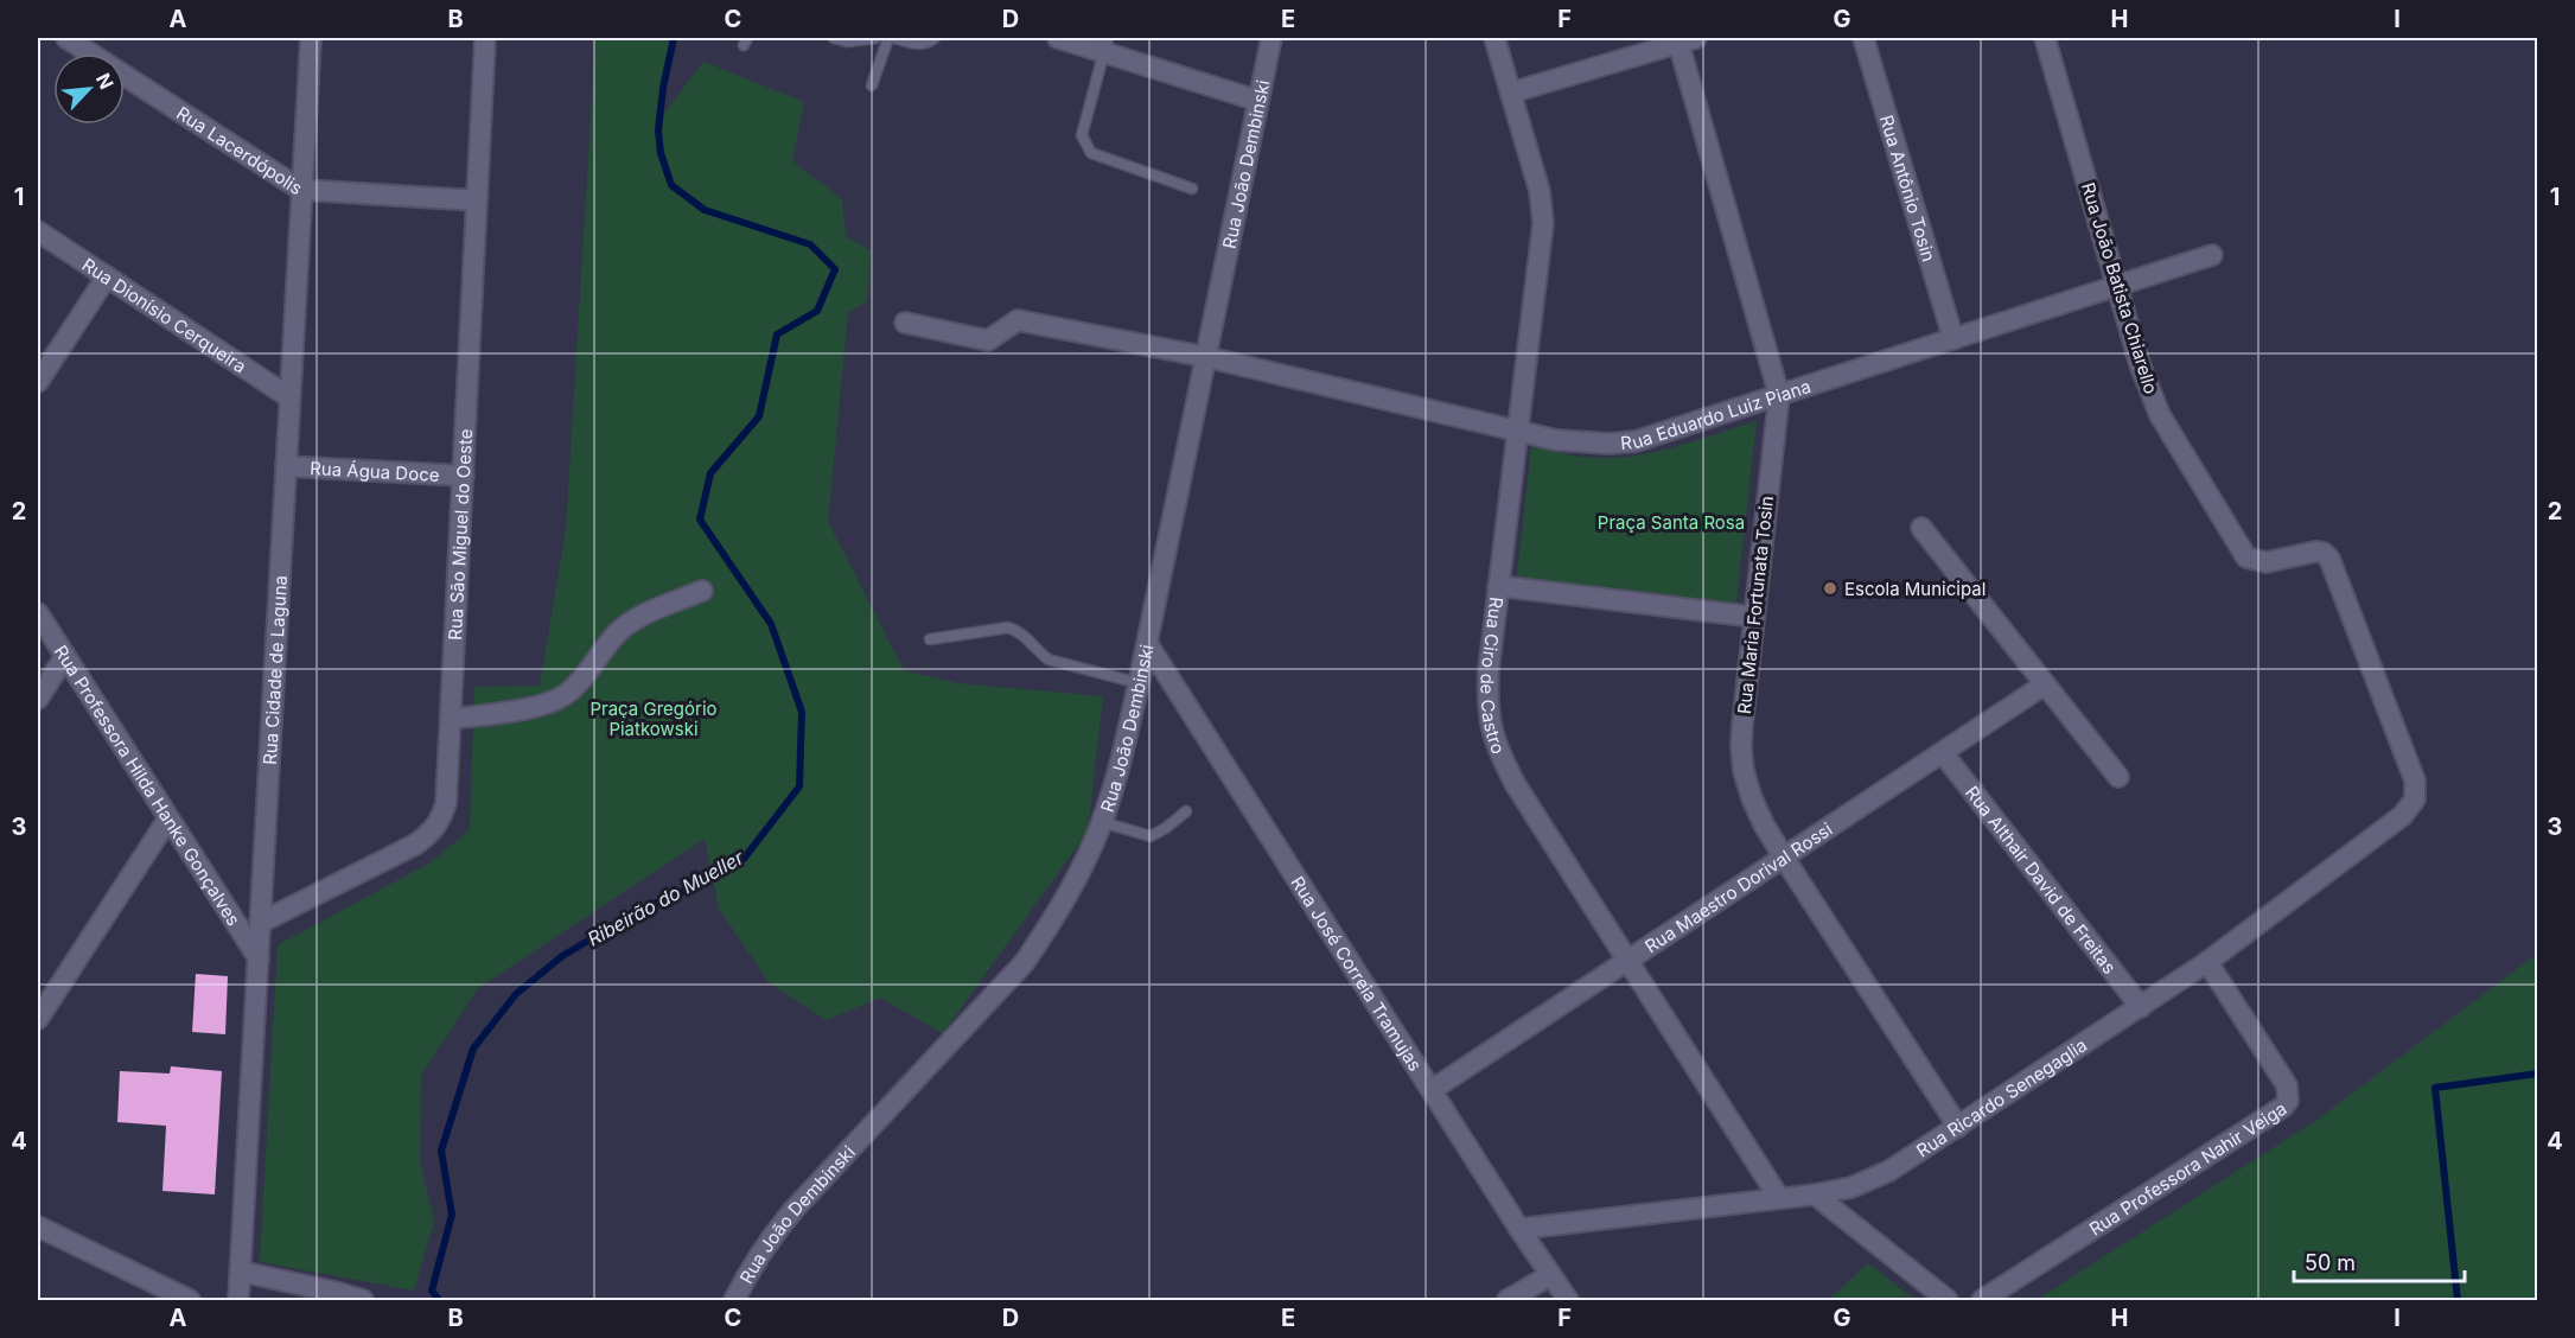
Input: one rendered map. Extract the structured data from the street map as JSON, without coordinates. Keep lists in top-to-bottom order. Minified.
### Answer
{"streets":{"street":["Rua Lacerdópolis","Rua João Dembinski","Rua Antônio Tosin","Rua João Batista Chiarello","Rua Dionísio Cerqueira","Rua Eduardo Luiz Piana","Rua Água Doce","Rua São Miguel do Oeste","Rua Maria Fortunata Tosin","Rua Cidade de Laguna","Rua Ciro de Castro","Rua Professora Hilda Hanke Gonçalves","Rua Althair David de Freitas","Rua Maestro Dorival Rossi","Rua José Correia Tramujas","Rua Ricardo Senegaglia","Rua Professora Nahir Veiga"]},"crossings":[["Rua Lacerdópolis","Rua São Miguel do Oeste"],["Rua Lacerdópolis","Rua Cidade de Laguna"],["Rua João Dembinski","Rua Eduardo Luiz Piana"],["Rua João Dembinski","Rua José Correia Tramujas"],["Rua Antônio Tosin","Rua Eduardo Luiz Piana"],["Rua João Batista Chiarello","Rua Eduardo Luiz Piana"],["Rua João Batista Chiarello","Rua Ricardo Senegaglia"],["Rua Dionísio Cerqueira","Rua Cidade de Laguna"],["Rua Eduardo Luiz Piana","Rua Maria Fortunata Tosin"],["Rua Eduardo Luiz Piana","Rua Ciro de Castro"],["Rua Água Doce","Rua São Miguel do Oeste"],["Rua Água Doce","Rua Cidade de Laguna"],["Rua São Miguel do Oeste","Rua Cidade de Laguna"],["Rua Maria Fortunata Tosin","Rua Maestro Dorival Rossi"],["Rua Maria Fortunata Tosin","Rua Ricardo Senegaglia"],["Rua Cidade de Laguna","Rua Professora Hilda Hanke Gonçalves"],["Rua Ciro de Castro","Rua Maestro Dorival Rossi"],["Rua Ciro de Castro","Rua Ricardo Senegaglia"],["Rua Althair David de Freitas","Rua Maestro Dorival Rossi"],["Rua Althair David de Freitas","Rua Ricardo Senegaglia"],["Rua Maestro Dorival Rossi","Rua José Correia Tramujas"],["Rua José Correia Tramujas","Rua Ricardo Senegaglia"],["Rua Ricardo Senegaglia","Rua Professora Nahir Veiga"]],"water":["Ribeirão do Mueller"],"parks":["Praça Santa Rosa","Praça Gregório Piatkowski"],"places":["Escola Municipal"],"scale_bar":"50 m","north":"top right","grid":{"columns":["A","B","C","D","E","F","G","H","I"],"rows":["1","2","3","4"]}}
